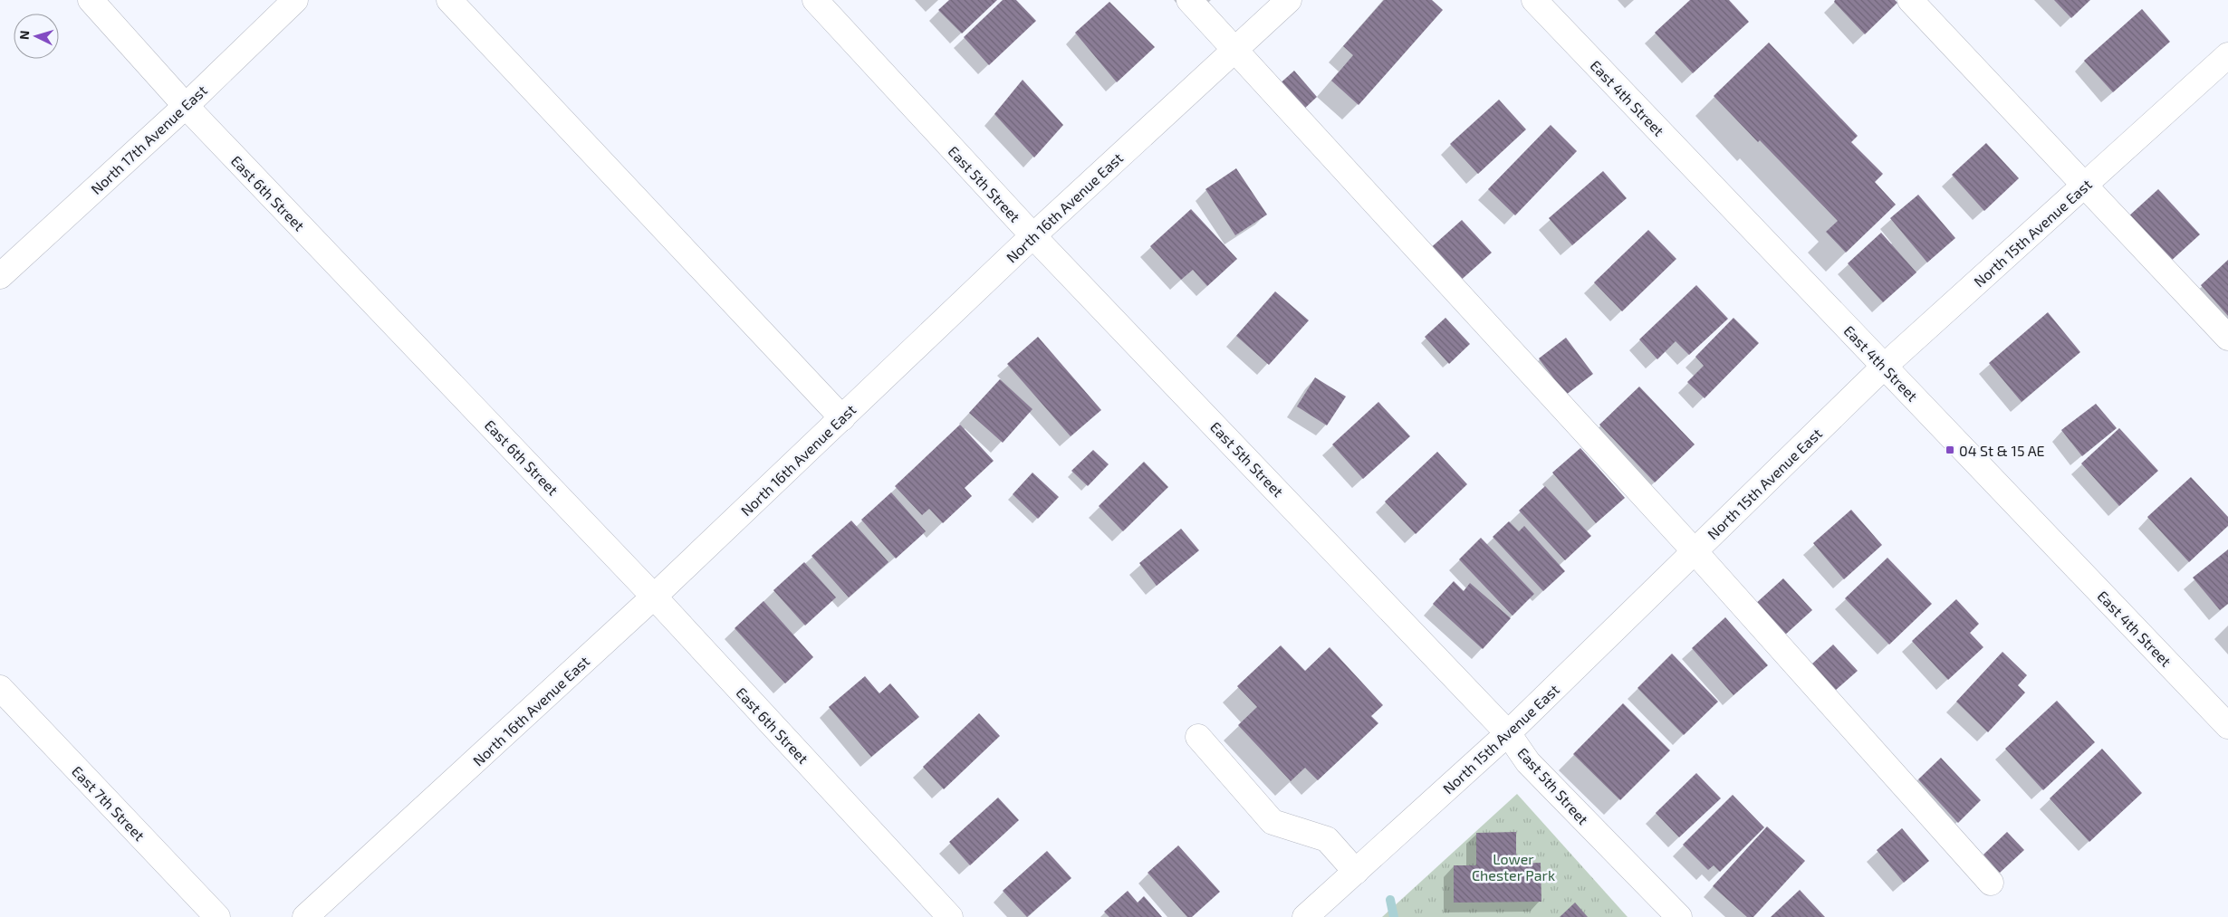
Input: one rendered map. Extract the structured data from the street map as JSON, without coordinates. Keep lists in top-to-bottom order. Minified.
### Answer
{"streets":{"street":["East 4th Street","North 17th Avenue East","East 5th Street","East 6th Street","North 16th Avenue East","North 15th Avenue East","East 7th Street"]},"crossings":[["East 4th Street","North 15th Avenue East"],["North 17th Avenue East","East 6th Street"],["East 5th Street","North 16th Avenue East"],["East 5th Street","North 15th Avenue East"],["East 6th Street","North 16th Avenue East"]],"parks":["Lower Chester Park"],"places":{"transit":["04 St & 15 AE"]},"north":"left"}
